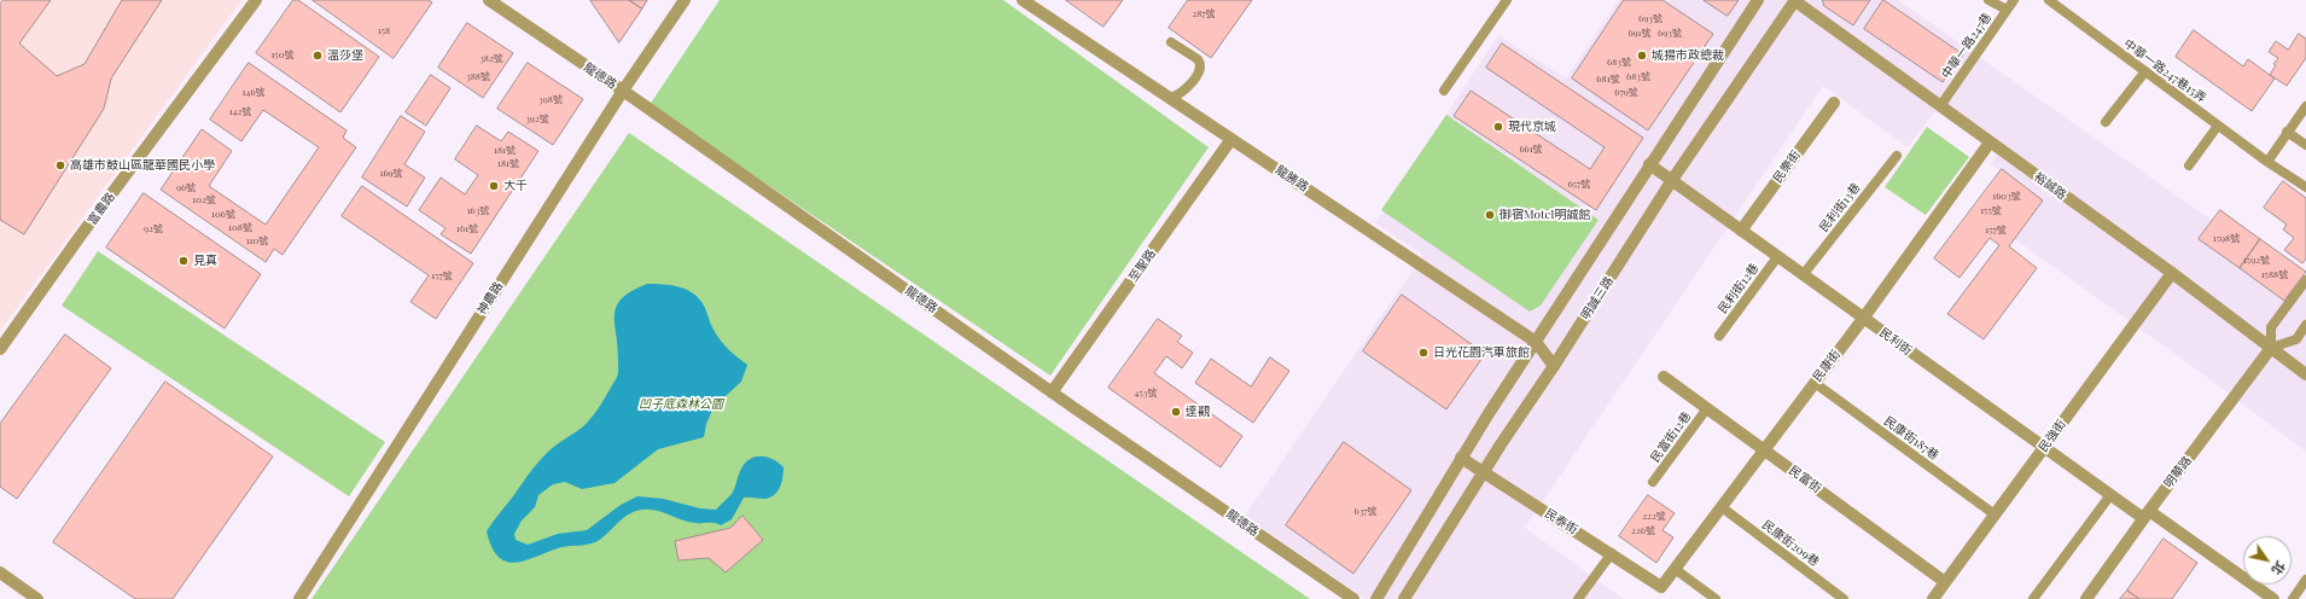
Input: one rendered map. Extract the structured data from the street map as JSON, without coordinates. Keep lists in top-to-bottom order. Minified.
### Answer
{"streets":{"street":["龍德路","民樂街","龍勝路","裕誠路","富農路","至聖路","神農路","明誠三路","民利街","民康街","民強街","明華路","民富街","民泰街"],"lane":["中華一路247巷","中華一路247巷15弄","民利街13巷","民利街12巷","民富街12巷","民康街187巷","民康街209巷"]},"crossings":[["中華一路247巷","裕誠路"],["龍德路","至聖路"],["龍德路","神農路"],["民樂街","民利街"],["龍勝路","至聖路"],["龍勝路","明誠三路"],["裕誠路","明誠三路"],["裕誠路","民康街"],["裕誠路","民強街"],["裕誠路","明華路"],["民利街13巷","民利街"],["民利街12巷","民利街"],["明誠三路","民利街"],["明誠三路","民泰街"],["民利街","民康街"],["民利街","民強街"],["民利街","明華路"],["民康街","民康街187巷"],["民康街","民富街"],["民康街","民泰街"],["民康街","民康街209巷"],["民強街","民康街187巷"],["民強街","民富街"],["民富街12巷","民富街"]],"parks":["凹子底森林公園"],"places":["溫莎堡","城揚市政總裁","現代京城","高雄市鼓山區龍華國民小學","大千","御宿Motel明誠館","見真","日光花園汽車旅館","達觀"],"house_numbers":["287號","693號","158","691號","693號","150號","382號","683號","388號","683號","681號","146號","679號","398號","142號","392號","661號","181號","181號","169號","657號","96號","1603號","102號","163號","155號","106號","108號","92號","161號","157號","1598號","110號","1592號","1588號","157號","453號","637號","222號","226號"],"north":"bottom right"}
